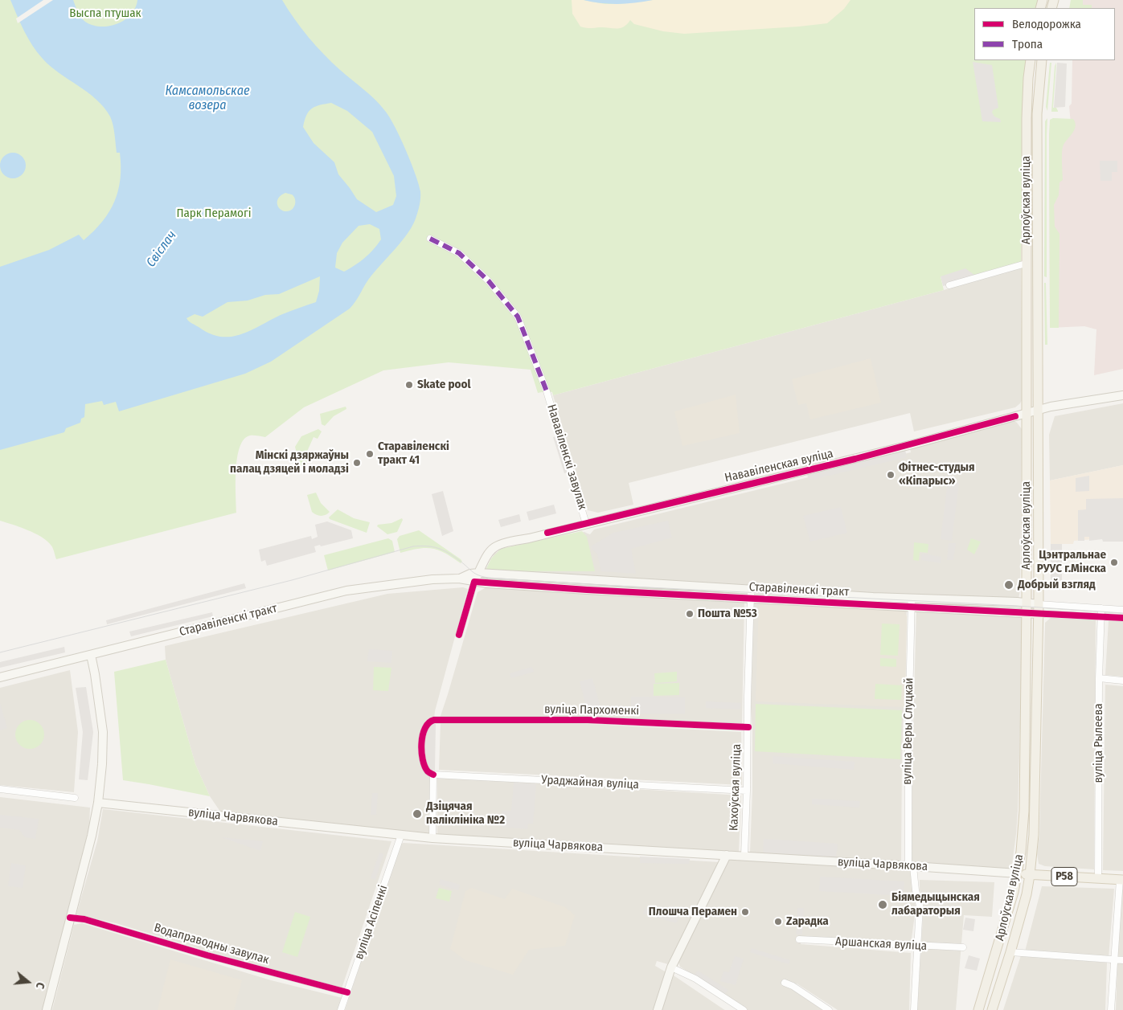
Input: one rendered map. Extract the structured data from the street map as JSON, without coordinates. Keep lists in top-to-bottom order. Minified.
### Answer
{"streets":{"main road":["Арлоўская вуліца","Нававіленская вуліца","Старавіленскі тракт","вуліца Чарвякова","Р58"],"street":["Нававіленскі завулак","вуліца Пархоменкі","вуліца Веры Слуцкай","вуліца Рылеева","Ураджайная вуліца","Кахоўская вуліца","вуліца Асіпенкі","Водаправодны завулак","Аршанская вуліца"]},"crossings":[["Арлоўская вуліца","Нававіленская вуліца"],["Арлоўская вуліца","Старавіленскі тракт"],["Арлоўская вуліца","вуліца Чарвякова"],["Арлоўская вуліца","Р58"],["Нававіленскі завулак","Нававіленская вуліца"],["Нававіленская вуліца","Старавіленскі тракт"],["Старавіленскі тракт","вуліца Веры Слуцкай"],["Старавіленскі тракт","вуліца Рылеева"],["Старавіленскі тракт","Кахоўская вуліца"],["вуліца Пархоменкі","Ураджайная вуліца"],["вуліца Пархоменкі","Кахоўская вуліца"],["вуліца Веры Слуцкай","вуліца Чарвякова"],["вуліца Веры Слуцкай","Аршанская вуліца"],["вуліца Рылеева","Р58"],["Ураджайная вуліца","Кахоўская вуліца"],["Кахоўская вуліца","вуліца Чарвякова"],["вуліца Чарвякова","Р58"],["вуліца Чарвякова","вуліца Асіпенкі"],["вуліца Асіпенкі","Водаправодны завулак"]],"water":["Камсамольскае возера","Свіслач"],"parks":["Выспа птушак","Парк Перамогі"],"places":["Skate pool","Старавіленскі тракт 41","Мінскі дзяржаўны палац дзяцей і моладзі","Фітнес-студыя «Кіпарыс»","Цэнтральнае РУУС г.Мінска","Добрый взгляд","Пошта №53","Дзіцячая паліклініка №2","Біямедыцынская лабараторыя","Плошча Перамен","Zарадка"],"legend":["Велодорожка","Тропа"],"north":"right"}
